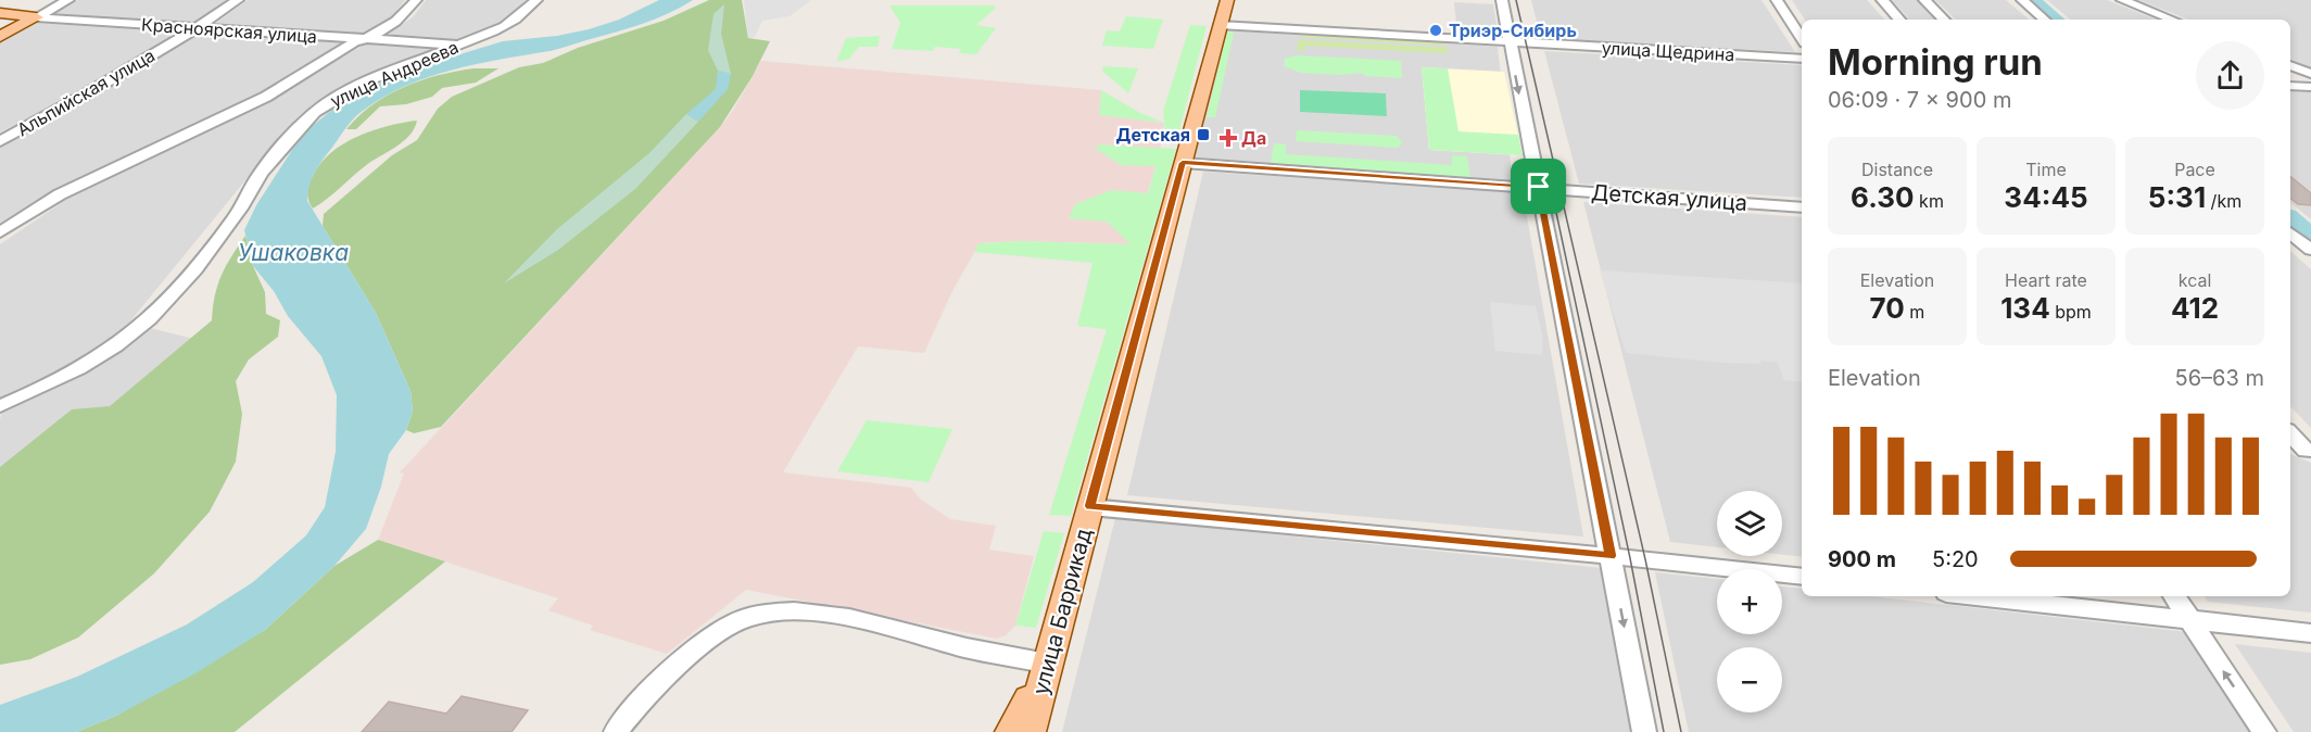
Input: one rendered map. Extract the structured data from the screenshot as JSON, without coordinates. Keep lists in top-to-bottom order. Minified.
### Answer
{"streets":{"main road":["Красноярская улица","улица Баррикад"],"street":["улица Щедрина","улица Андреева","Альпийская улица","Детская улица"]},"crossings":[["Красноярская улица","улица Андреева"],["Красноярская улица","Альпийская улица"],["улица Щедрина","улица Баррикад"],["Детская улица","улица Баррикад"]],"water":["Ушаковка"],"places":{"other":["Триэр-Сибирь"],"transit":["Детская"],"health":["Да"]},"page":{"heading":["Morning run","06:09 · 7 × 900 m"],"stats":[["Distance","6.30 km"],["Time","34:45"],["Pace","5:31 /km"],["Elevation","70 m"],["Heart rate","134 bpm"],["kcal","412"]],"chart":["Elevation","56–63 m"],"map_buttons":["+","−"],"list":[{"name":"900 m","note":"5:20"}]}}
